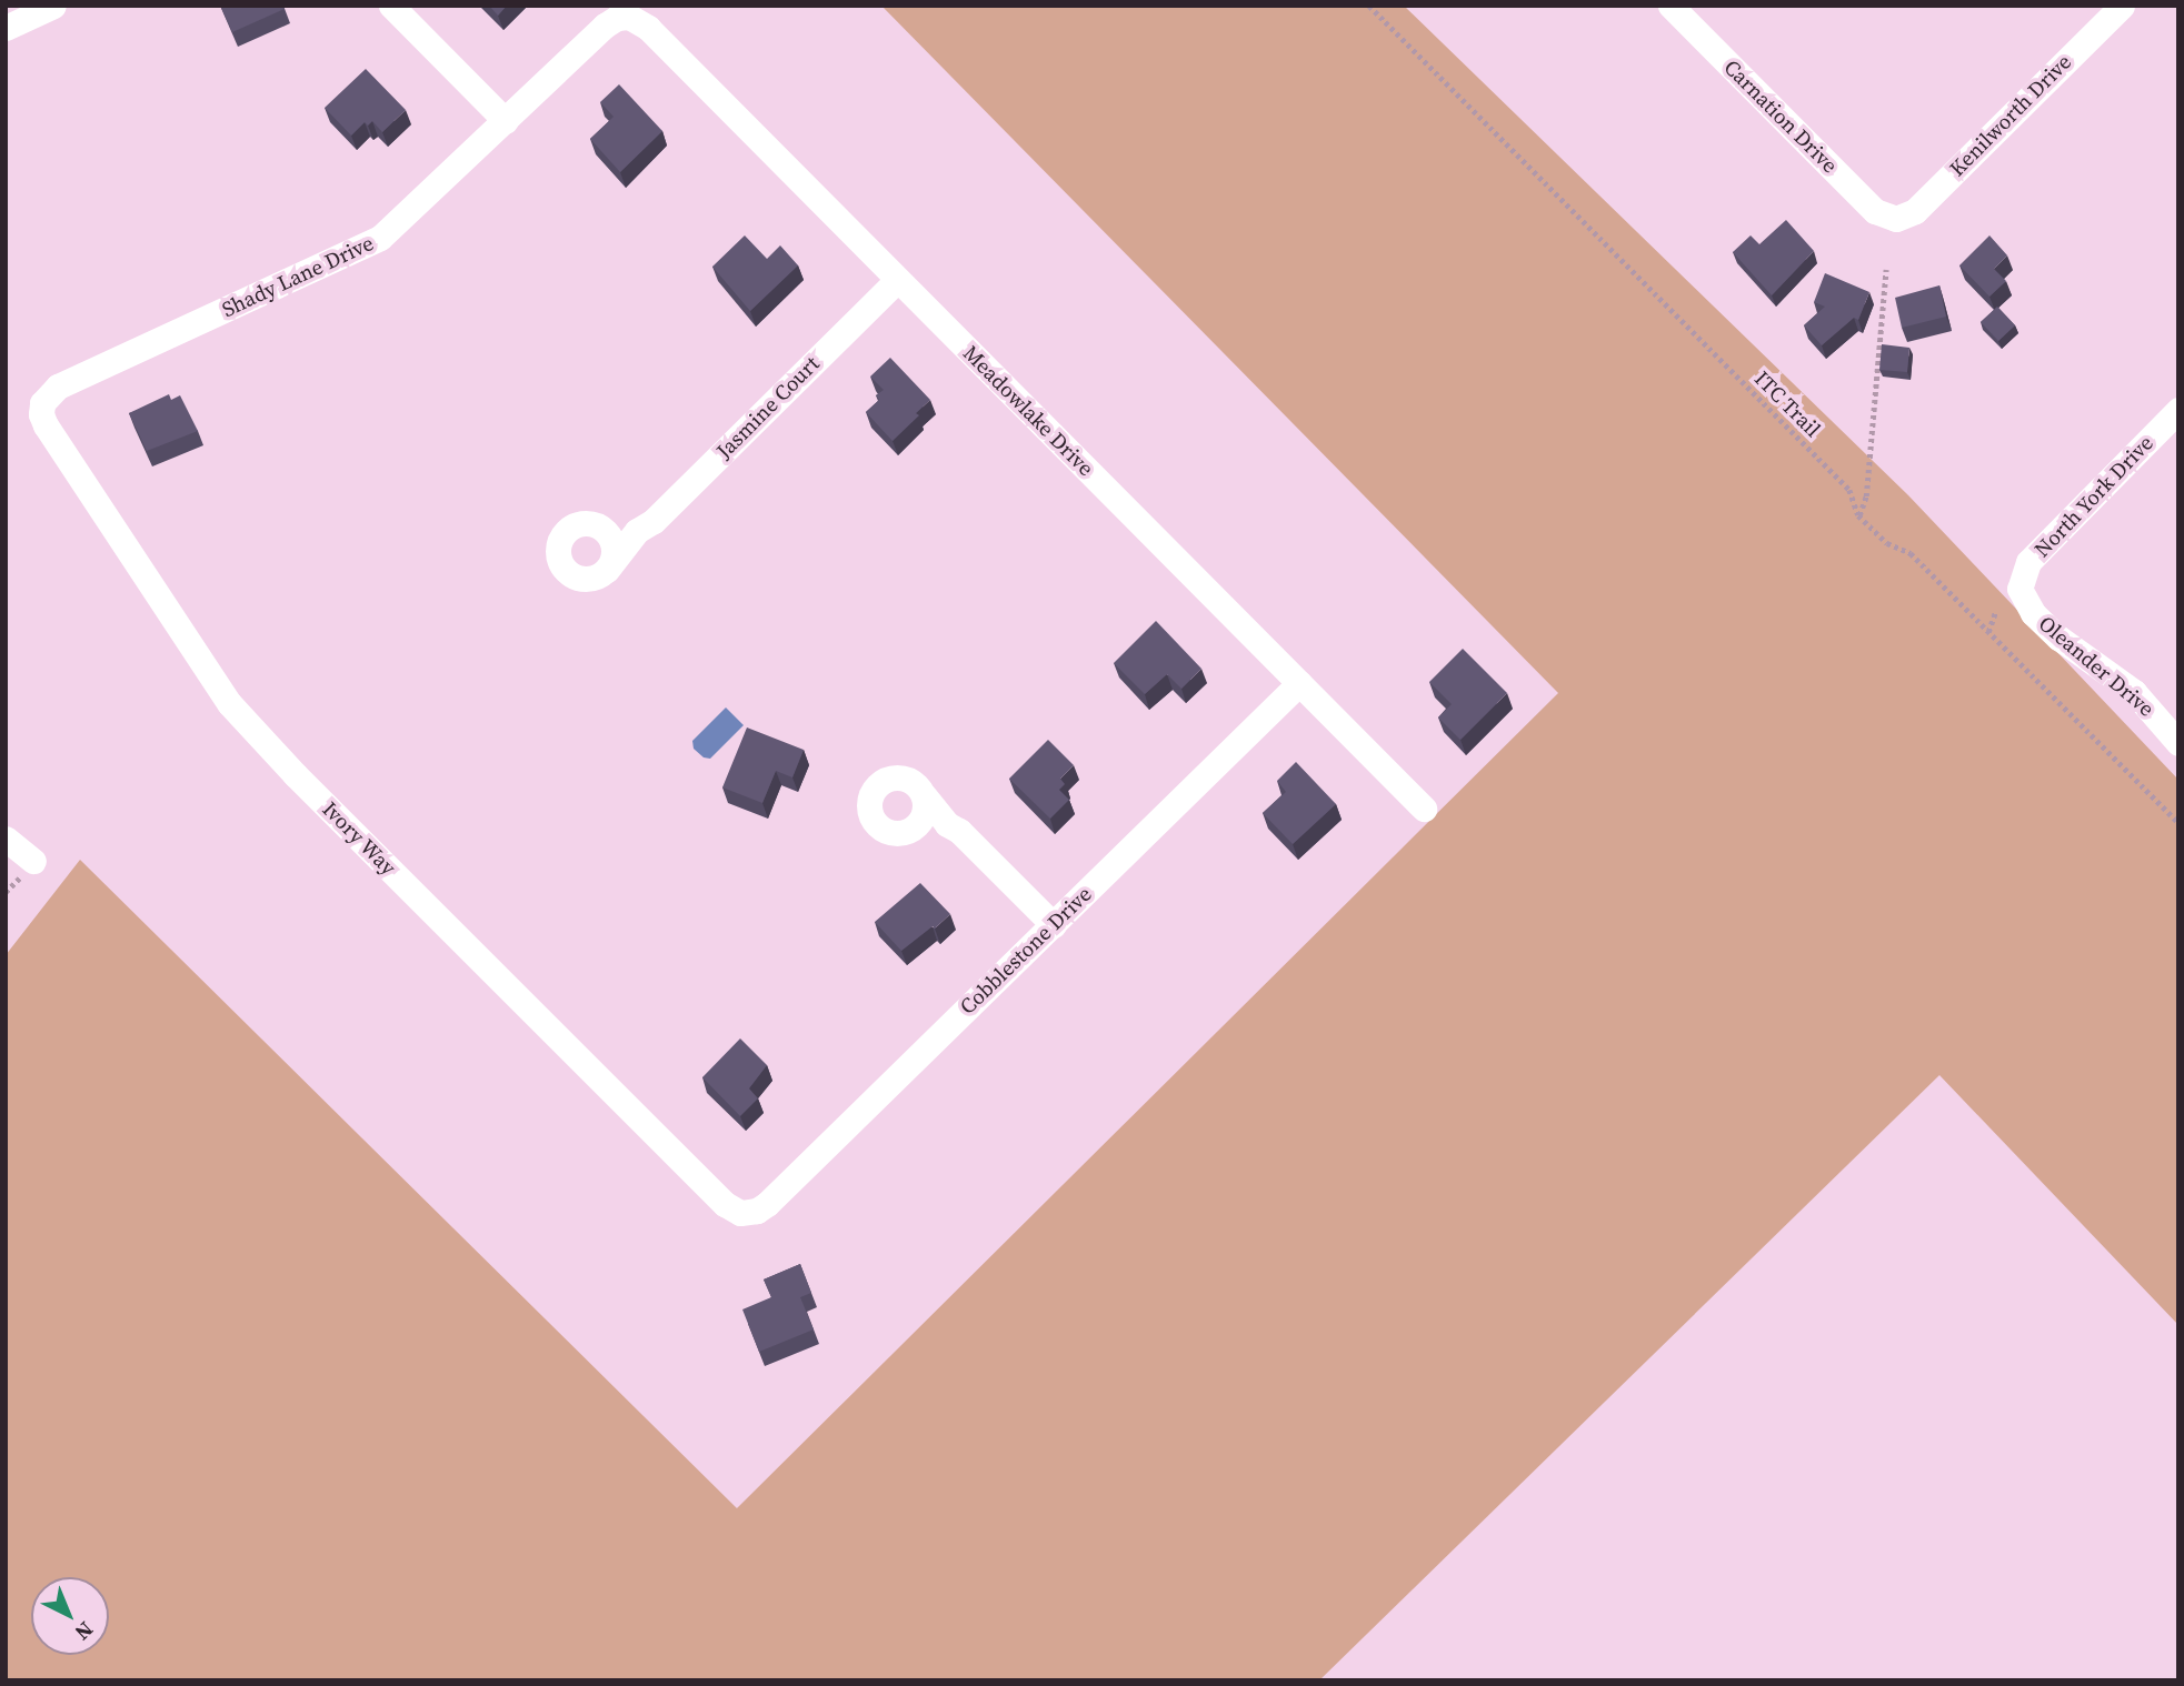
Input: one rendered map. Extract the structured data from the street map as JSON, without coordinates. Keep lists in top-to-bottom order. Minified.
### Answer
{"streets":{"street":["Kenilworth Drive","Carnation Drive","Shady Lane Drive","Jasmine Court","Meadowlake Drive","North York Drive","Oleander Drive","Ivory Way","Cobblestone Drive"],"path":["ITC Trail"]},"crossings":[["Kenilworth Drive","Carnation Drive"],["Shady Lane Drive","Meadowlake Drive"],["Shady Lane Drive","Ivory Way"],["Jasmine Court","Meadowlake Drive"],["Meadowlake Drive","Cobblestone Drive"],["North York Drive","Oleander Drive"],["Ivory Way","Cobblestone Drive"]],"north":"bottom right"}
